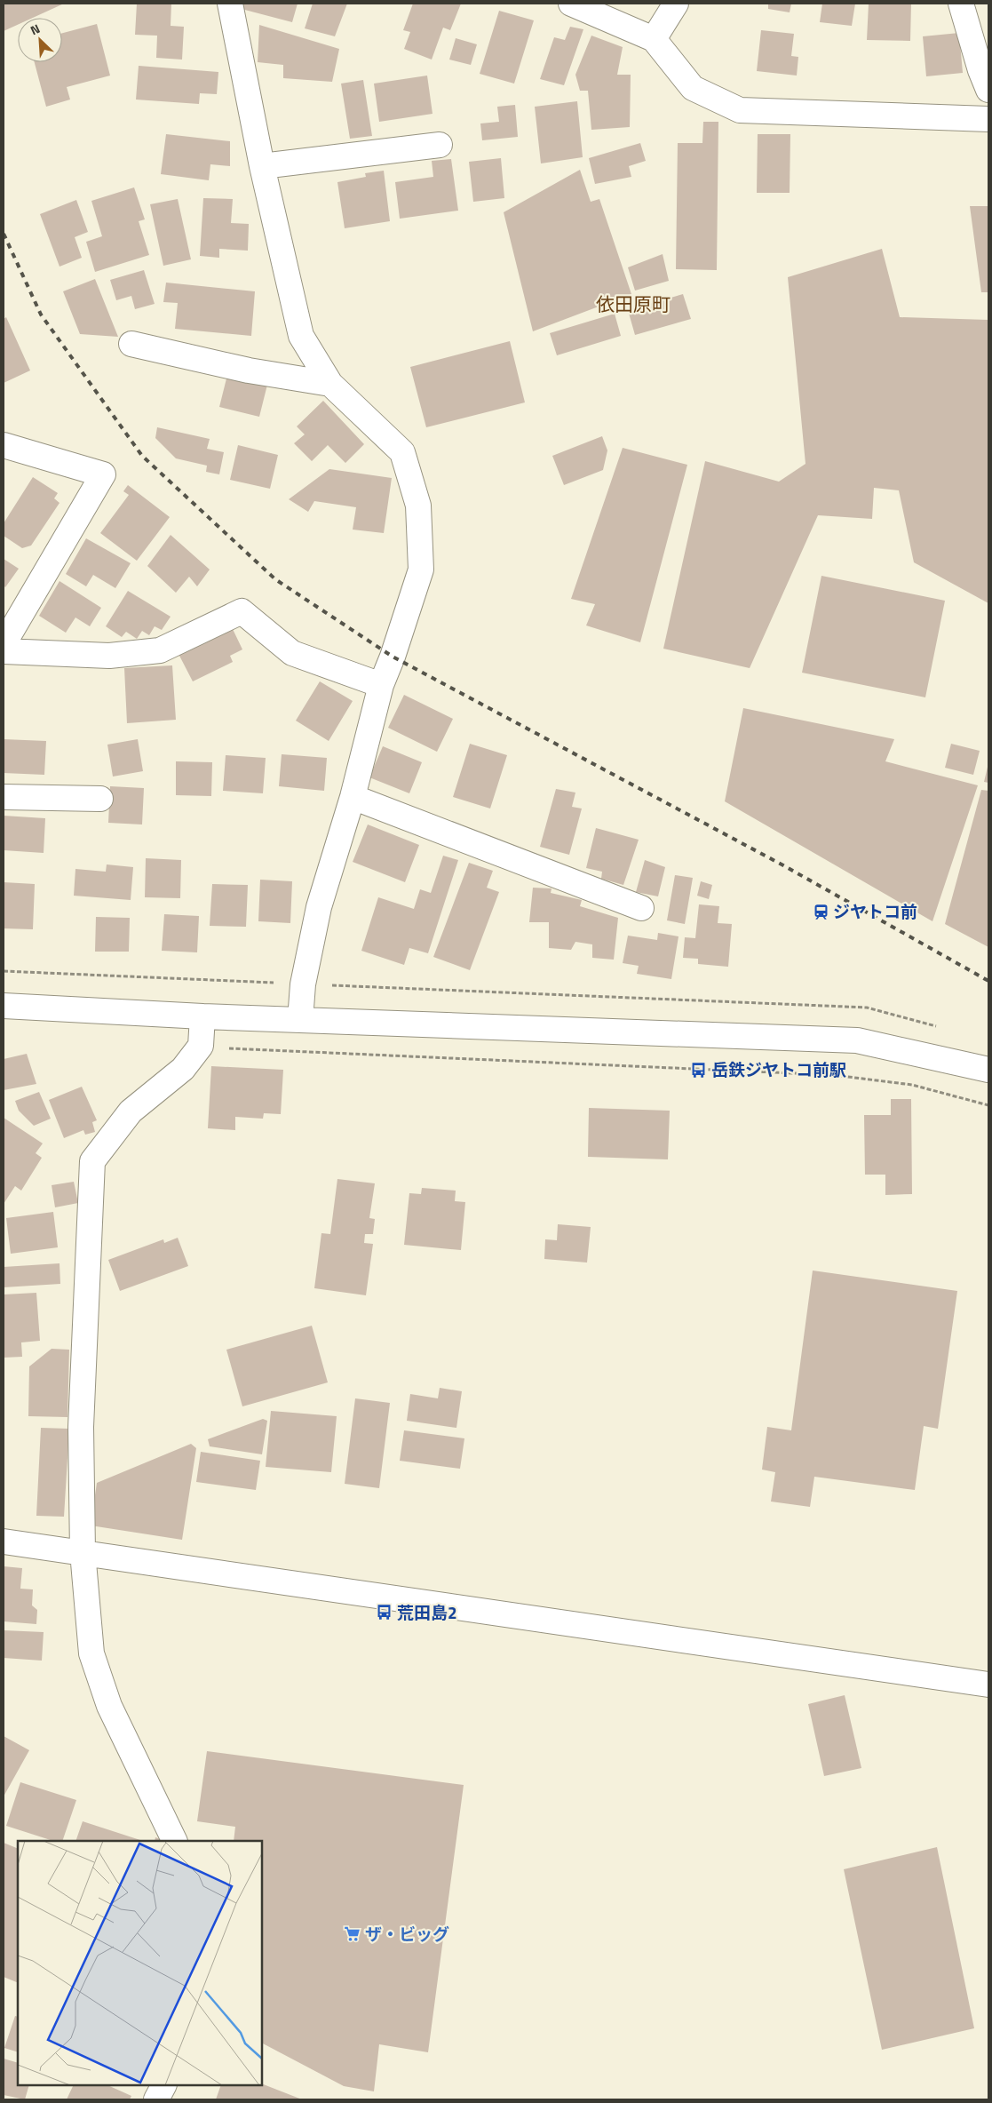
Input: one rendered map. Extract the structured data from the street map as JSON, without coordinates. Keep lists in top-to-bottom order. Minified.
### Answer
{"districts":["依田原町"],"places":{"station":["ジヤトコ前"],"bus stop":["岳鉄ジヤトコ前駅","荒田島2"],"supermarket":["ザ・ビッグ"]},"north":"top left"}
